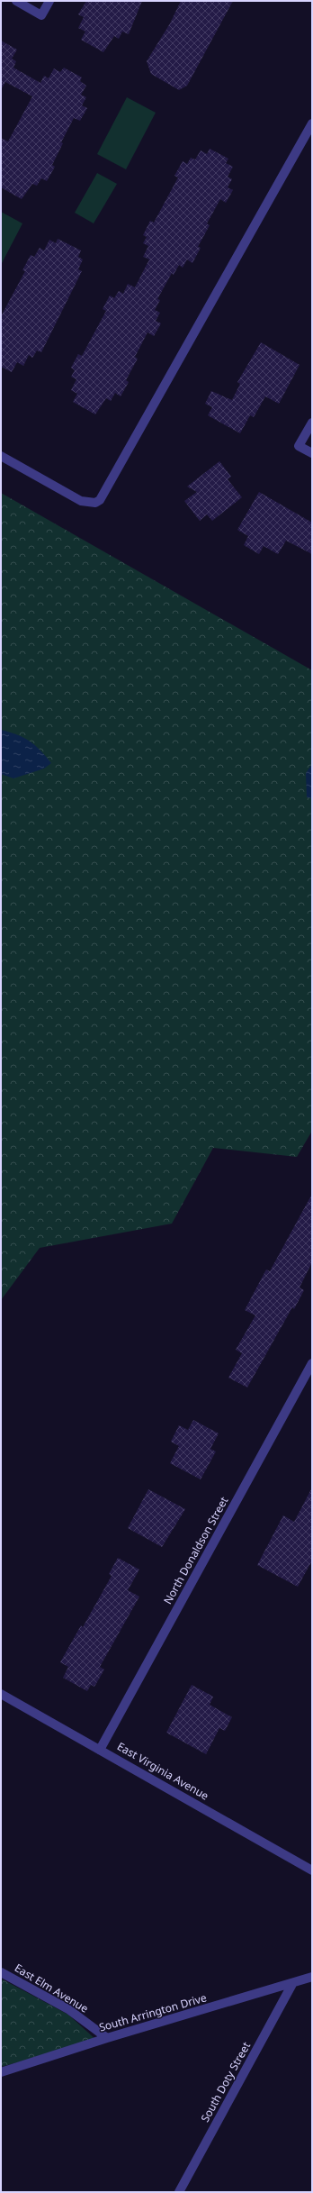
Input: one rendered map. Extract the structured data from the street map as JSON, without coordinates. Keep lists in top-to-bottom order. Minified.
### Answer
{"streets":{"street":["North Donaldson Street","East Virginia Avenue","East Elm Avenue","South Arrington Drive","South Doty Street"]},"crossings":[["North Donaldson Street","East Virginia Avenue"],["East Elm Avenue","South Arrington Drive"],["South Arrington Drive","South Doty Street"]]}
